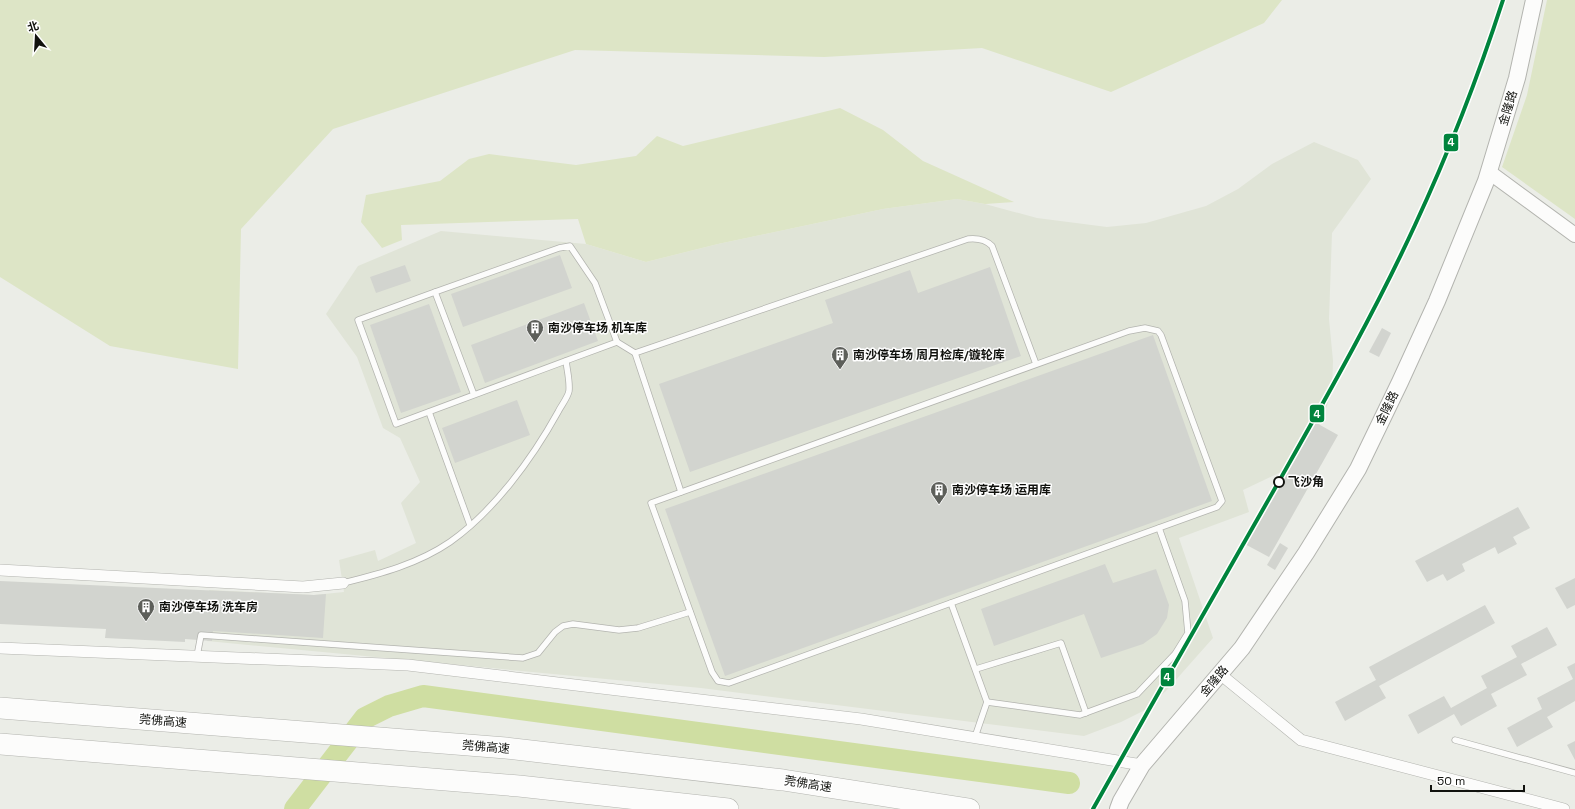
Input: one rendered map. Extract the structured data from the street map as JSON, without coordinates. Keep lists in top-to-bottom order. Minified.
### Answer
{"streets":{"highway":["莞佛高速"],"main road":["金隆路"]},"places":{"building":["南沙停车场 机车库","南沙停车场 周月检库/镟轮库","南沙停车场 运用库","南沙停车场 洗车房"],"other":["飞沙角"]},"lines":["transit line 4"],"scale_bar":"50 m","north":"top"}
